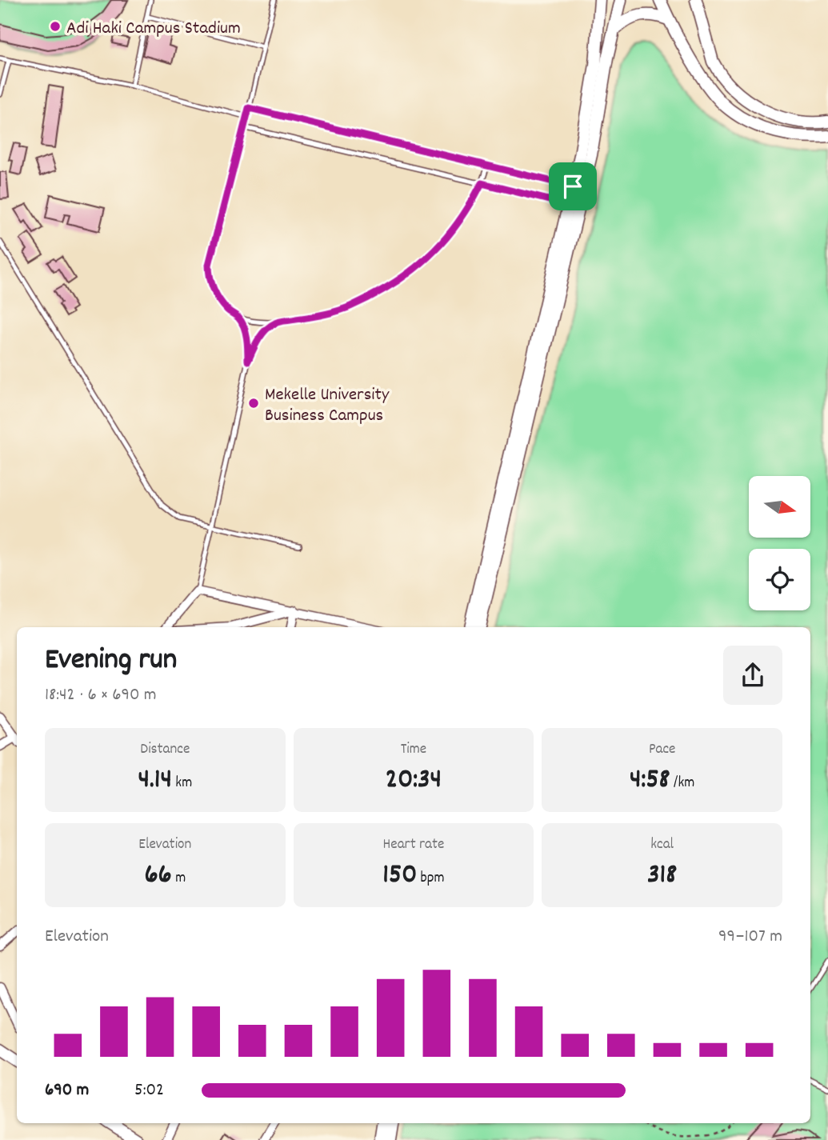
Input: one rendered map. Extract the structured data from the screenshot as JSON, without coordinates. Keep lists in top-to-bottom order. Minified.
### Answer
{"places":["Adi Haki Campus Stadium","Mekelle University Business Campus"],"north":"right","page":{"heading":["Evening run","18:42 · 6 × 690 m"],"stats":[["Distance","4.14 km"],["Time","20:34"],["Pace","4:58 /km"],["Elevation","66 m"],["Heart rate","150 bpm"],["kcal","318"]],"chart":["Elevation","99–107 m"],"list":[{"name":"690 m","note":"5:02"}]}}
